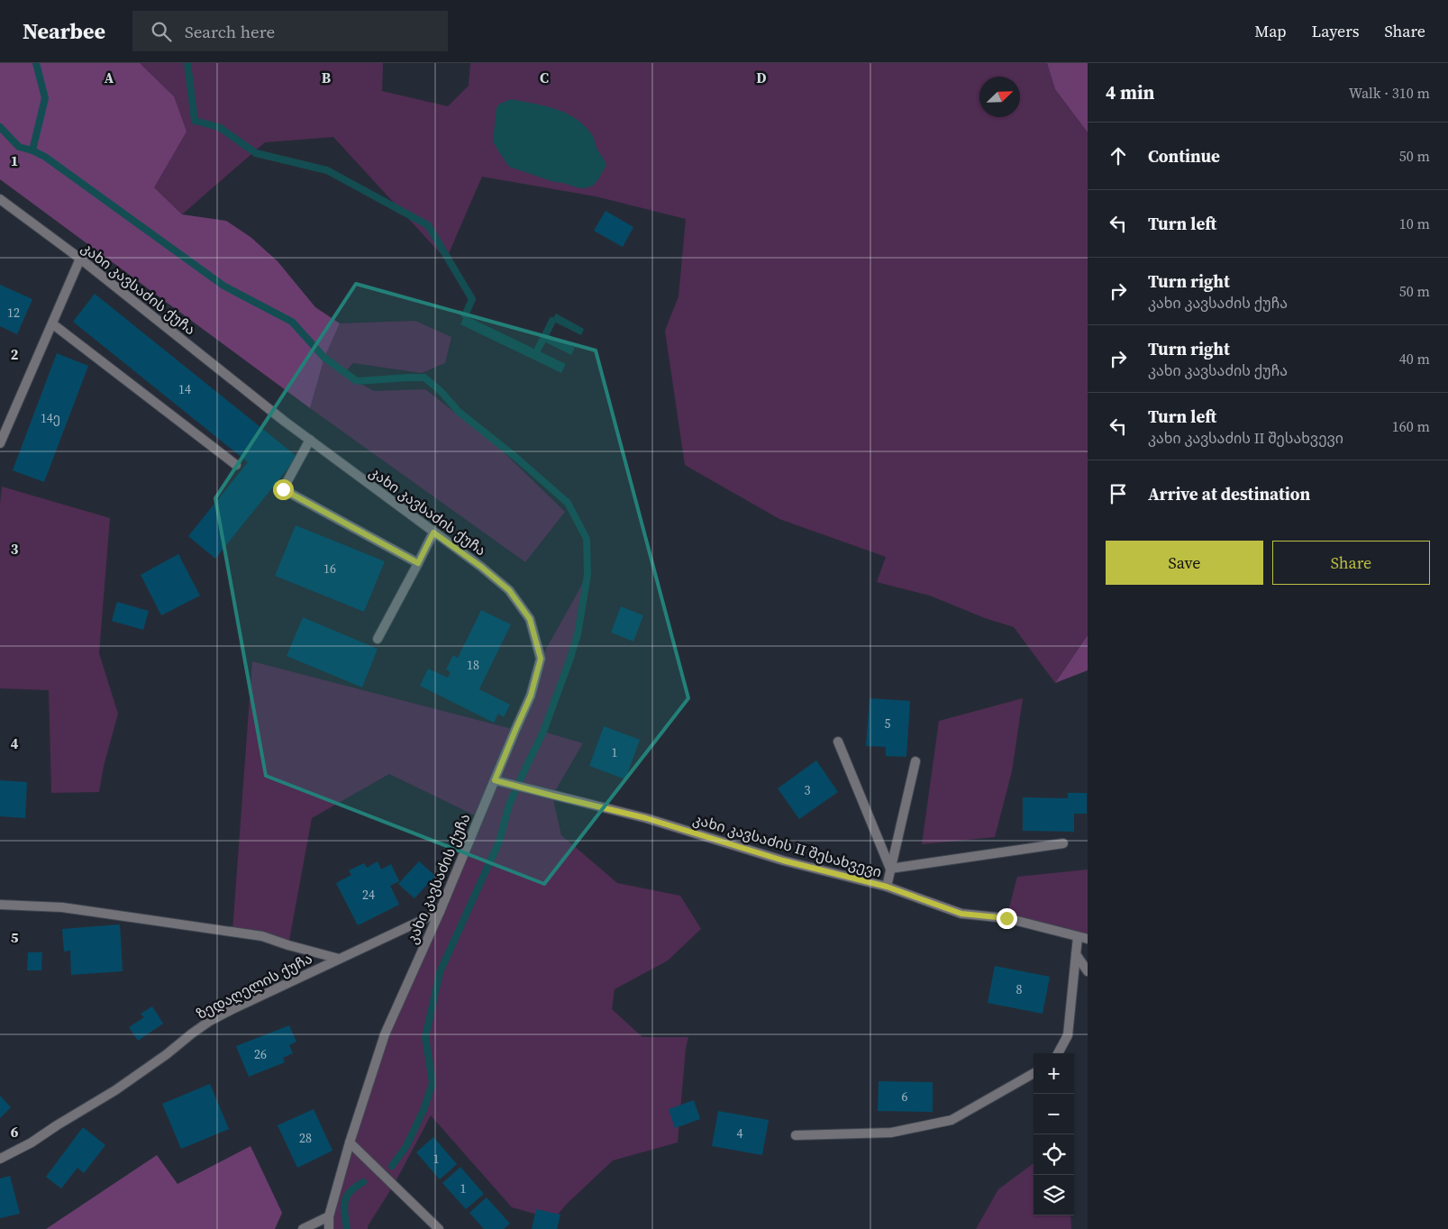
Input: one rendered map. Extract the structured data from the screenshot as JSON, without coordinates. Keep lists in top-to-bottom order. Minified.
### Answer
{"streets":{"street":["კახი კავსაძის ქუჩა","კახი კავსაძის II შესახვევი","ზედაღელის ქუჩა"]},"crossings":[["კახი კავსაძის ქუჩა","კახი კავსაძის II შესახვევი"],["კახი კავსაძის ქუჩა","ზედაღელის ქუჩა"]],"house_numbers":["12","14","14ე","16","18","5","1","3","24","8","26","6","4","28","1","1"],"north":"top right","page":{"header":"Nearbee","search":"Search here","nav":["Map","Layers","Share"],"heading":["4 min","Walk · 310 m"],"list":[["Continue","50 m"],["Turn left","10 m"],["Turn right","კახი კავსაძის ქუჩა","50 m"],["Turn right","კახი კავსაძის ქუჩა","40 m"],["Turn left","კახი კავსაძის II შესახვევი","160 m"],"Arrive at destination"],"buttons":["Save","Share"],"map_buttons":["+","−"]},"grid":{"columns":["A","B","C","D"],"rows":["1","2","3","4","5","6"]}}
